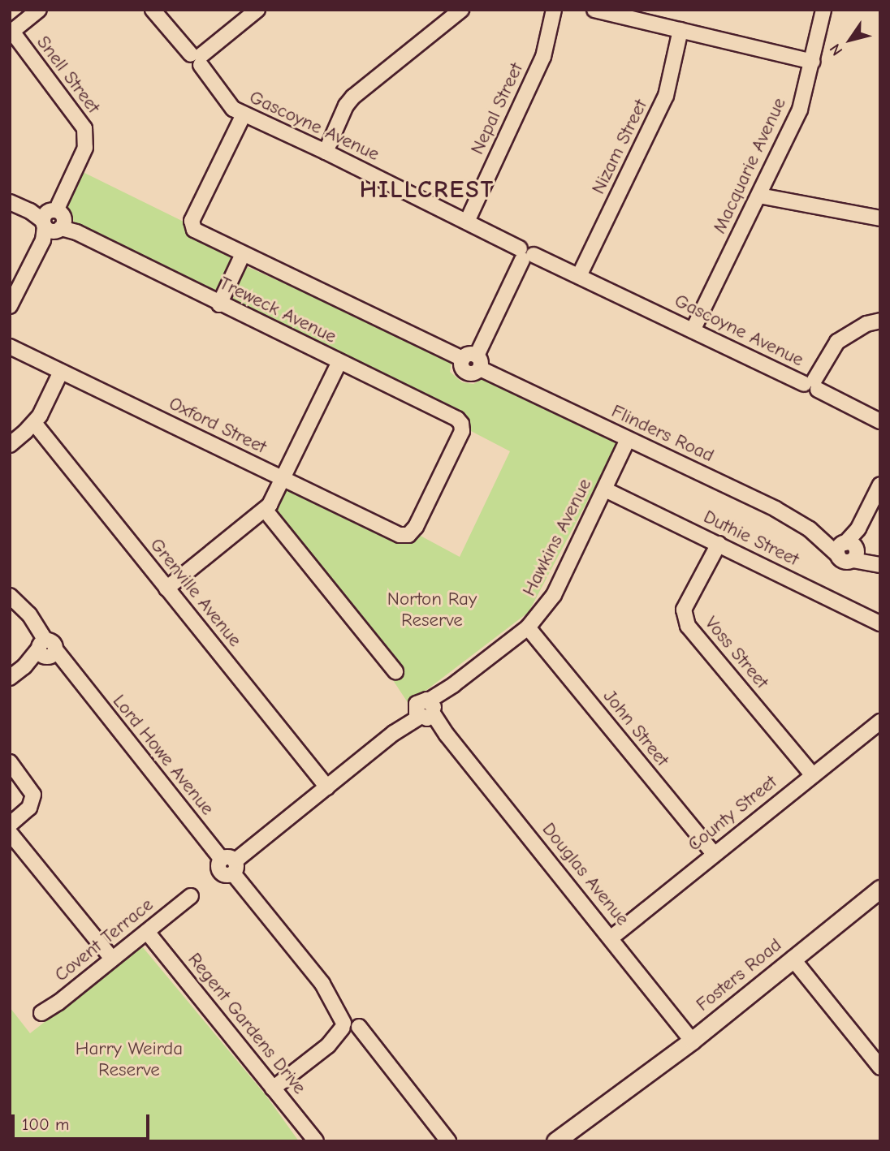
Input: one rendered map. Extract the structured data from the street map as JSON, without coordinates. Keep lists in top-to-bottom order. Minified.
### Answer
{"streets":{"main road":["Fosters Road"],"street":["Snell Street","Nepal Street","Gascoyne Avenue","Nizam Street","Macquarie Avenue","Treweck Avenue","Oxford Street","Flinders Road","Hawkins Avenue","Duthie Street","Grenville Avenue","Voss Street","John Street","Lord Howe Avenue","County Street","Douglas Avenue","Covent Terrace","Regent Gardens Drive"]},"crossings":[["Snell Street","Treweck Avenue"],["Nepal Street","Gascoyne Avenue"],["Gascoyne Avenue","Nizam Street"],["Gascoyne Avenue","Macquarie Avenue"],["Gascoyne Avenue","Flinders Road"],["Treweck Avenue","Oxford Street"],["Flinders Road","Hawkins Avenue"],["Hawkins Avenue","Duthie Street"],["Hawkins Avenue","Grenville Avenue"],["Hawkins Avenue","John Street"],["Hawkins Avenue","Lord Howe Avenue"],["Hawkins Avenue","Douglas Avenue"],["Duthie Street","Voss Street"],["Voss Street","County Street"],["John Street","County Street"],["County Street","Douglas Avenue"],["Douglas Avenue","Fosters Road"],["Covent Terrace","Regent Gardens Drive"]],"districts":["HILLCREST"],"parks":["Norton Ray Reserve","Harry Weirda Reserve"],"scale_bar":"100 m","north":"bottom left"}
